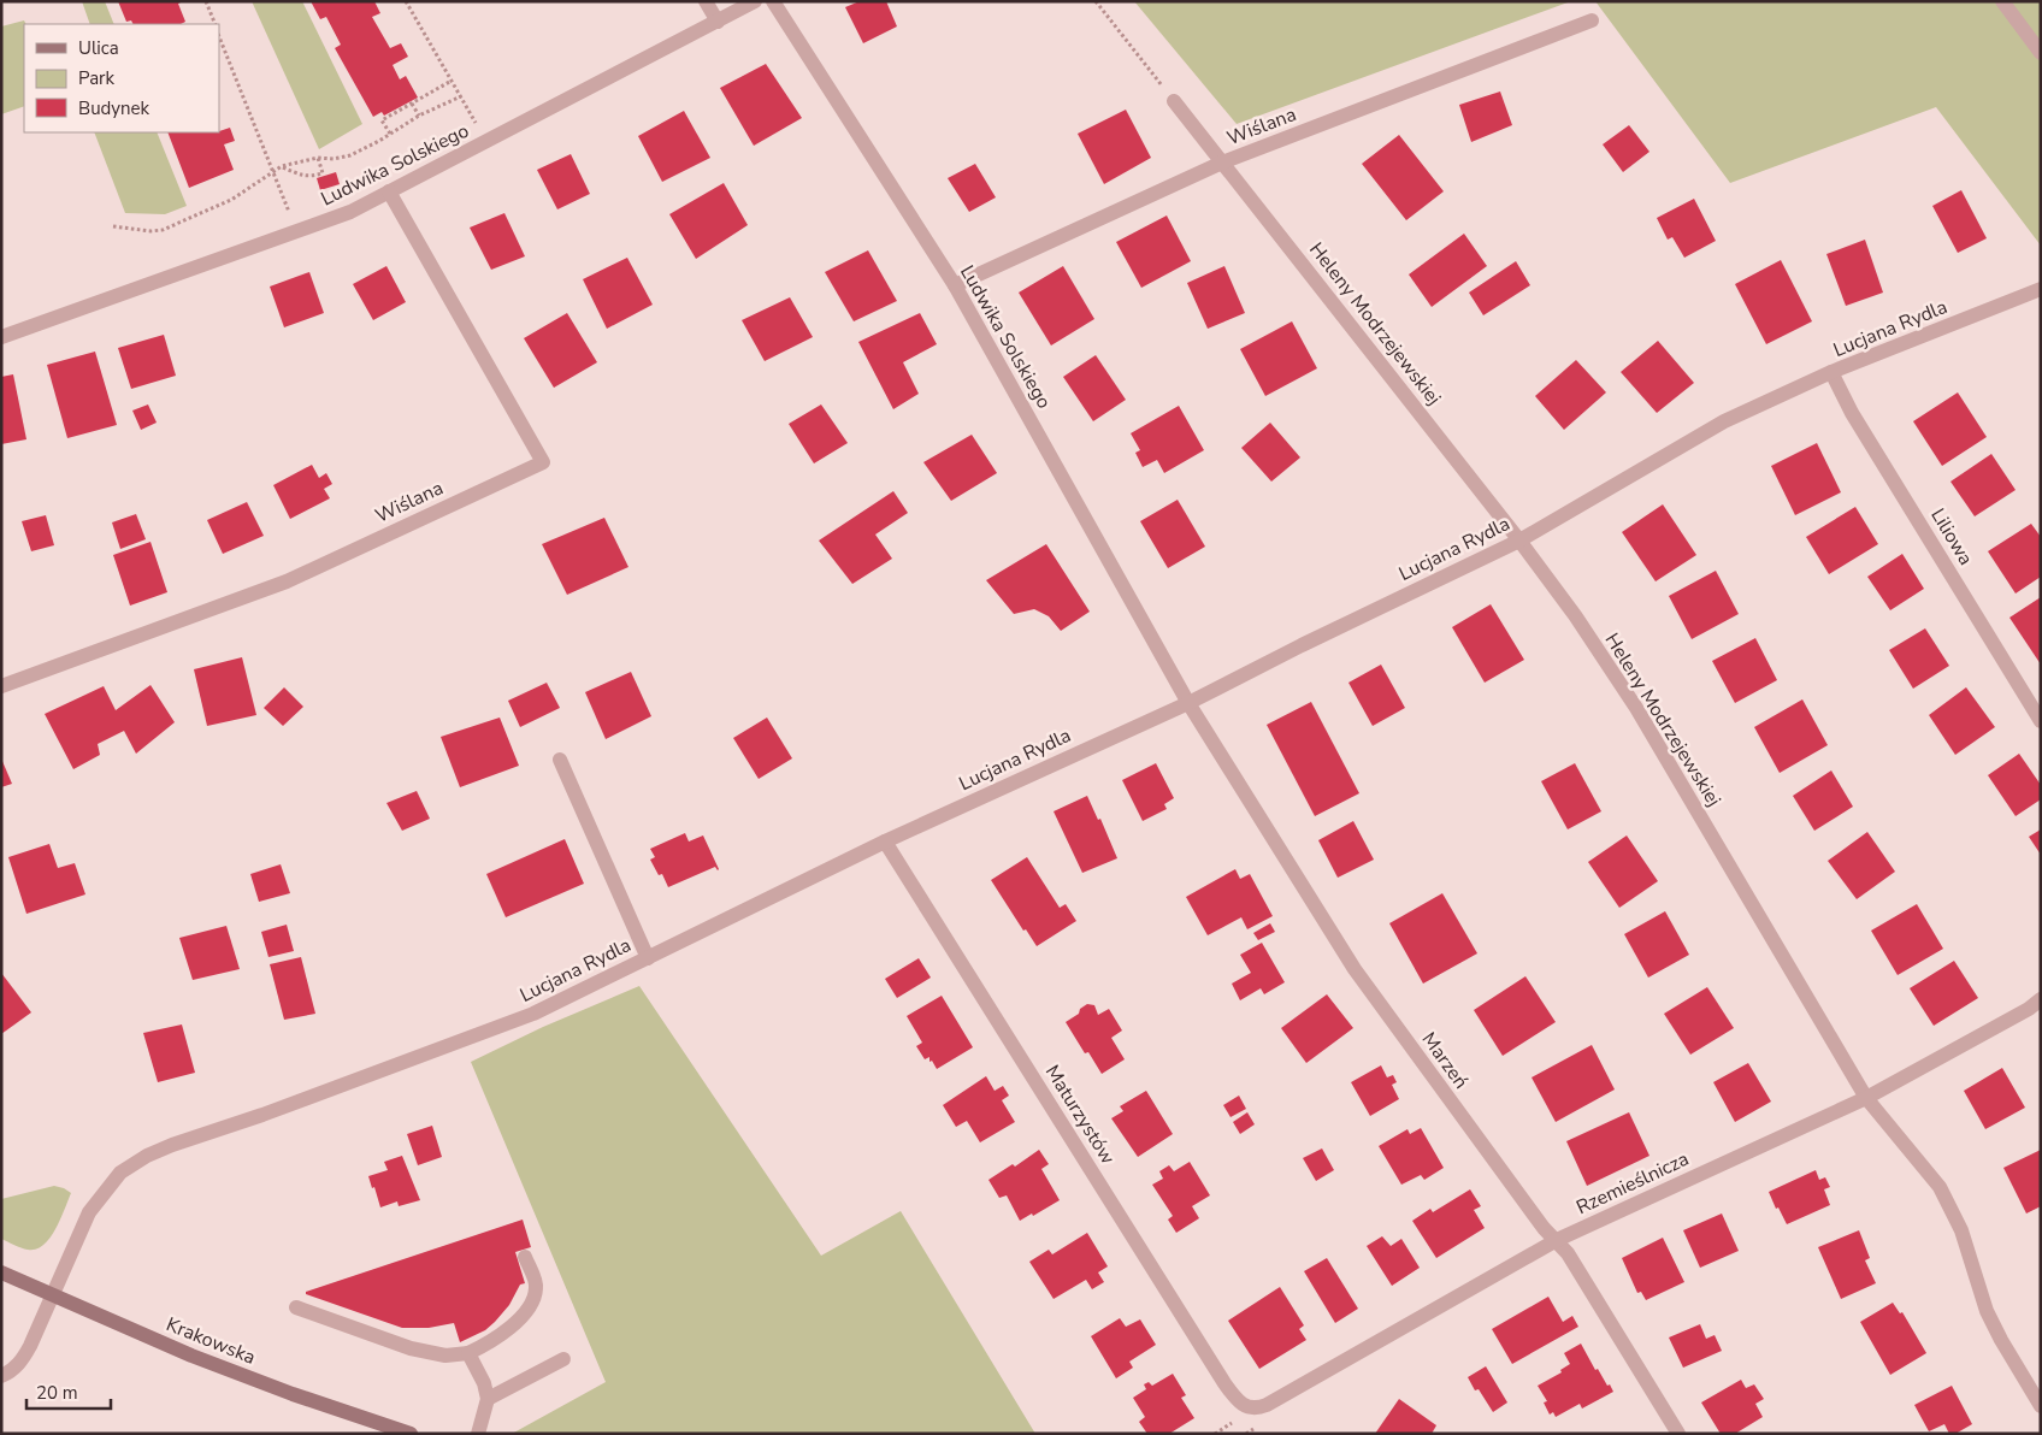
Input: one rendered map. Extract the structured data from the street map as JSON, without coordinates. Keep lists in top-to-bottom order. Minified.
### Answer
{"streets":{"main road":["Krakowska"],"street":["Wiślana","Ludwika Solskiego","Heleny Modrzejewskiej","Lucjana Rydla","Liliowa","Marzeń","Maturzystów","Rzemieślnicza"]},"crossings":[["Wiślana","Ludwika Solskiego"],["Wiślana","Heleny Modrzejewskiej"],["Ludwika Solskiego","Lucjana Rydla"],["Ludwika Solskiego","Marzeń"],["Heleny Modrzejewskiej","Lucjana Rydla"],["Heleny Modrzejewskiej","Rzemieślnicza"],["Lucjana Rydla","Liliowa"],["Lucjana Rydla","Marzeń"],["Lucjana Rydla","Maturzystów"],["Lucjana Rydla","Krakowska"],["Marzeń","Rzemieślnicza"],["Maturzystów","Rzemieślnicza"]],"legend":["Ulica","Park","Budynek"],"scale_bar":"20 m"}
